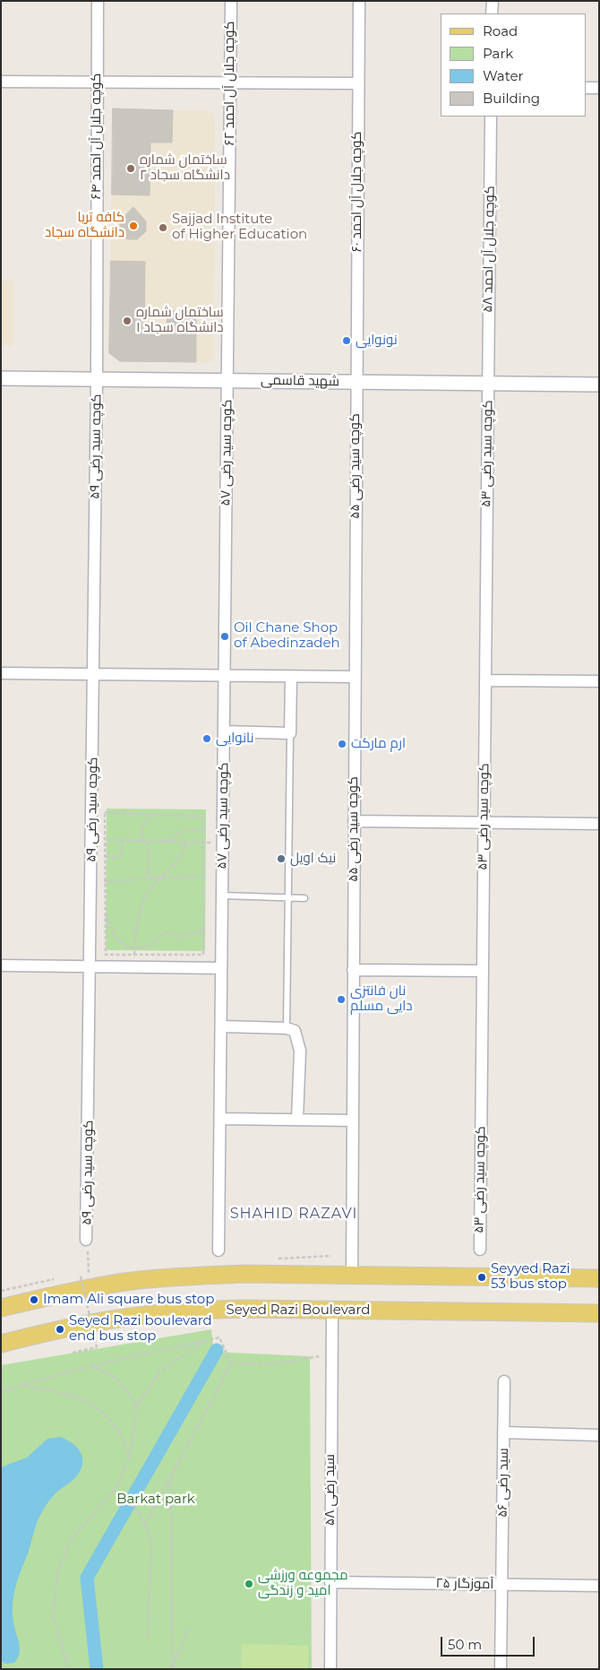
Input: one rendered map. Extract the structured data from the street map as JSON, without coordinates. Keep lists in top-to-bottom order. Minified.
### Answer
{"streets":{"main road":["Seyed Razi Boulevard"],"street":["کوچه جلال آل احمد ۶۲","کوچه جلال آل احمد ۶۴","کوچه جلال آل احمد ۶۰","کوچه جلال آل احمد ۵۸","شهید قاسمی","کوچه سید رضی ۵۹","کوچه سید رضی ۵۷","کوچه سید رضی ۵۳","کوچه سید رضی ۵۵","سید رضی ۵۶","سید رضی ۵۸","آموزگار ۲۵"]},"crossings":[["کوچه جلال آل احمد ۶۲","شهید قاسمی"],["کوچه جلال آل احمد ۶۲","کوچه سید رضی ۵۷"],["کوچه جلال آل احمد ۶۴","شهید قاسمی"],["کوچه جلال آل احمد ۶۴","کوچه سید رضی ۵۹"],["کوچه جلال آل احمد ۶۰","شهید قاسمی"],["کوچه جلال آل احمد ۶۰","کوچه سید رضی ۵۵"],["کوچه جلال آل احمد ۵۸","شهید قاسمی"],["کوچه جلال آل احمد ۵۸","کوچه سید رضی ۵۳"],["شهید قاسمی","کوچه سید رضی ۵۹"],["شهید قاسمی","کوچه سید رضی ۵۷"],["شهید قاسمی","کوچه سید رضی ۵۳"],["شهید قاسمی","کوچه سید رضی ۵۵"],["Seyed Razi Boulevard","سید رضی ۵۸"],["سید رضی ۵۶","آموزگار ۲۵"],["سید رضی ۵۸","آموزگار ۲۵"]],"districts":["SHAHID RAZAVI"],"parks":["Barkat park"],"places":["ساختمان شماره ۲ دانشگاه سجاد","کافه تریا دانشگاه سجاد","Sajjad Institute of Higher Education","ساختمان شماره ۱ دانشگاه سجاد","نونوایی","Oil Chane Shop of Abedinzadeh","نانوایی","ارم مارکت","نیک اویل","نان فانتزی دایی مسلم","Seyyed Razi 53 bus stop","Imam Ali square bus stop","Seyed Razi boulevard end bus stop","مجموعه ورزشی امید و زندگی"],"legend":["Road","Park","Water","Building"],"scale_bar":"50 m"}
